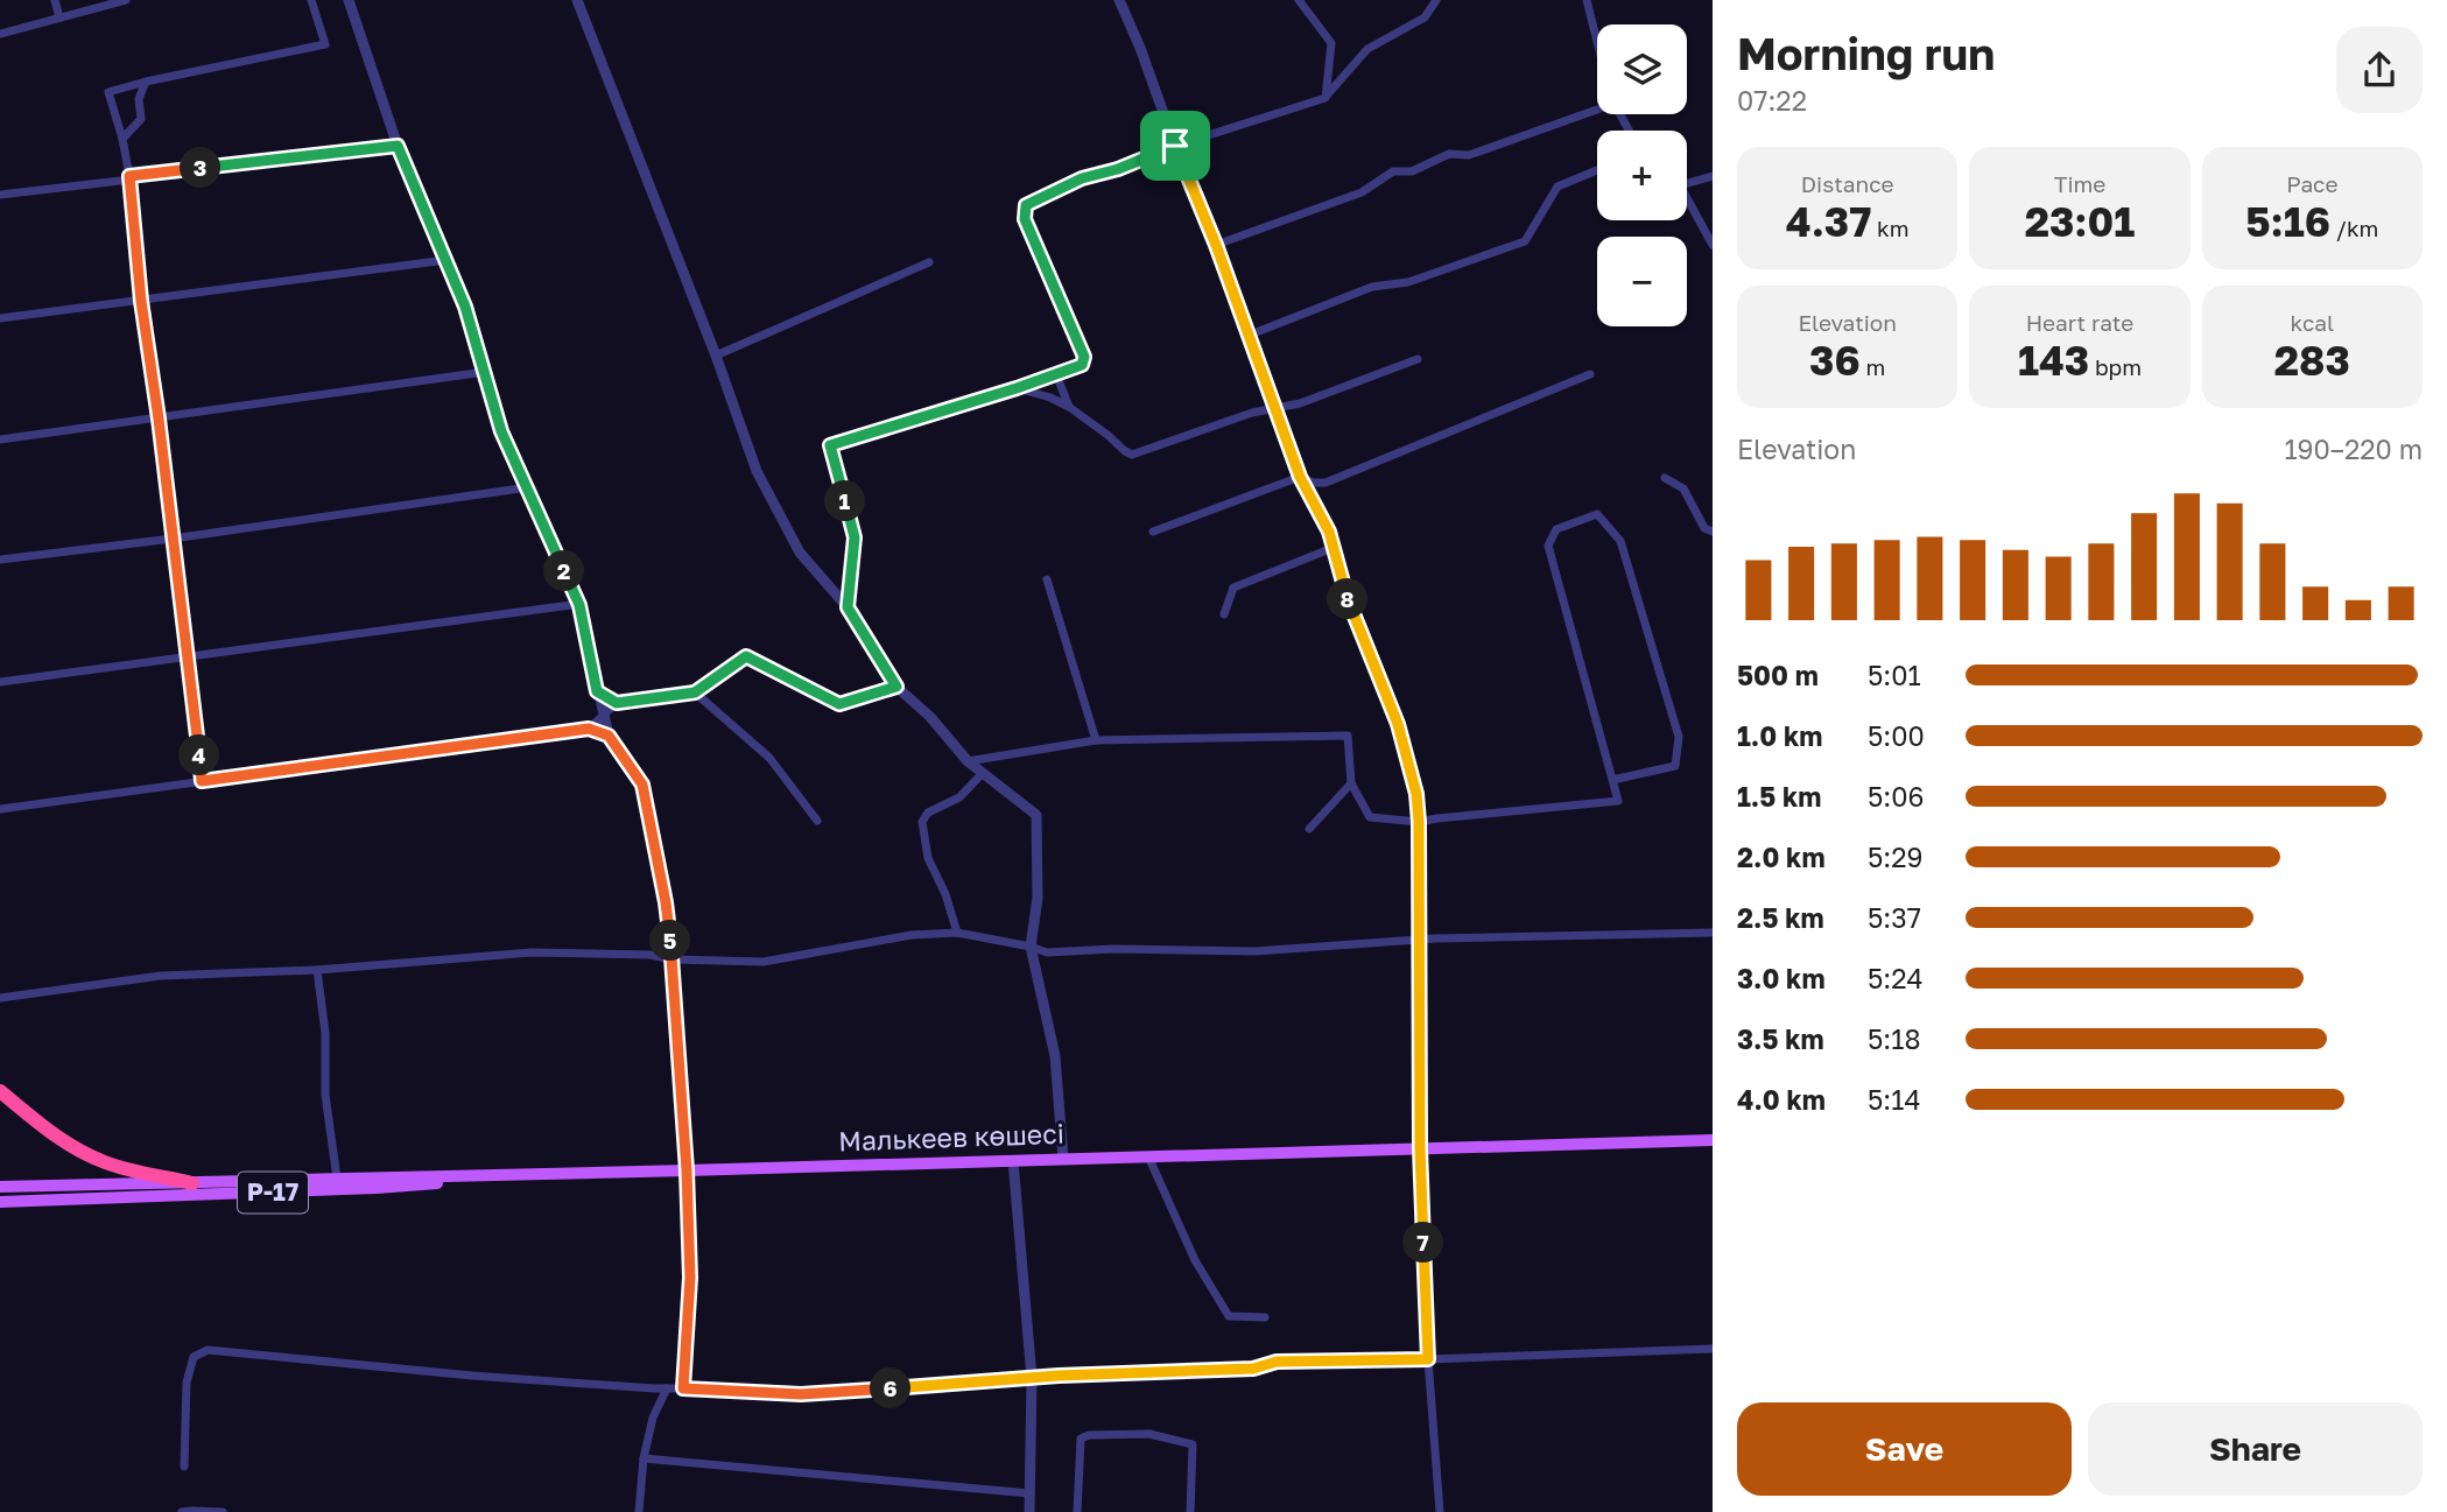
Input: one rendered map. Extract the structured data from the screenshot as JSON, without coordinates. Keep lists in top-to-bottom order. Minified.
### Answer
{"streets":{"main road":["Малькеев көшесі","P-17"]},"crossings":[["Малькеев көшесі","P-17"]],"page":{"heading":["Morning run","07:22"],"map_buttons":["+","−"],"stats":[["Distance","4.37 km"],["Time","23:01"],["Pace","5:16 /km"],["Elevation","36 m"],["Heart rate","143 bpm"],["kcal","283"]],"pins":["3","1","2","8","4","5","7","6"],"chart":["Elevation","190–220 m"],"list":[{"name":"500 m","note":"5:01"},{"name":"1.0 km","note":"5:00"},{"name":"1.5 km","note":"5:06"},{"name":"2.0 km","note":"5:29"},{"name":"2.5 km","note":"5:37"},{"name":"3.0 km","note":"5:24"},{"name":"3.5 km","note":"5:18"},{"name":"4.0 km","note":"5:14"}],"buttons":["Save","Share"]}}
